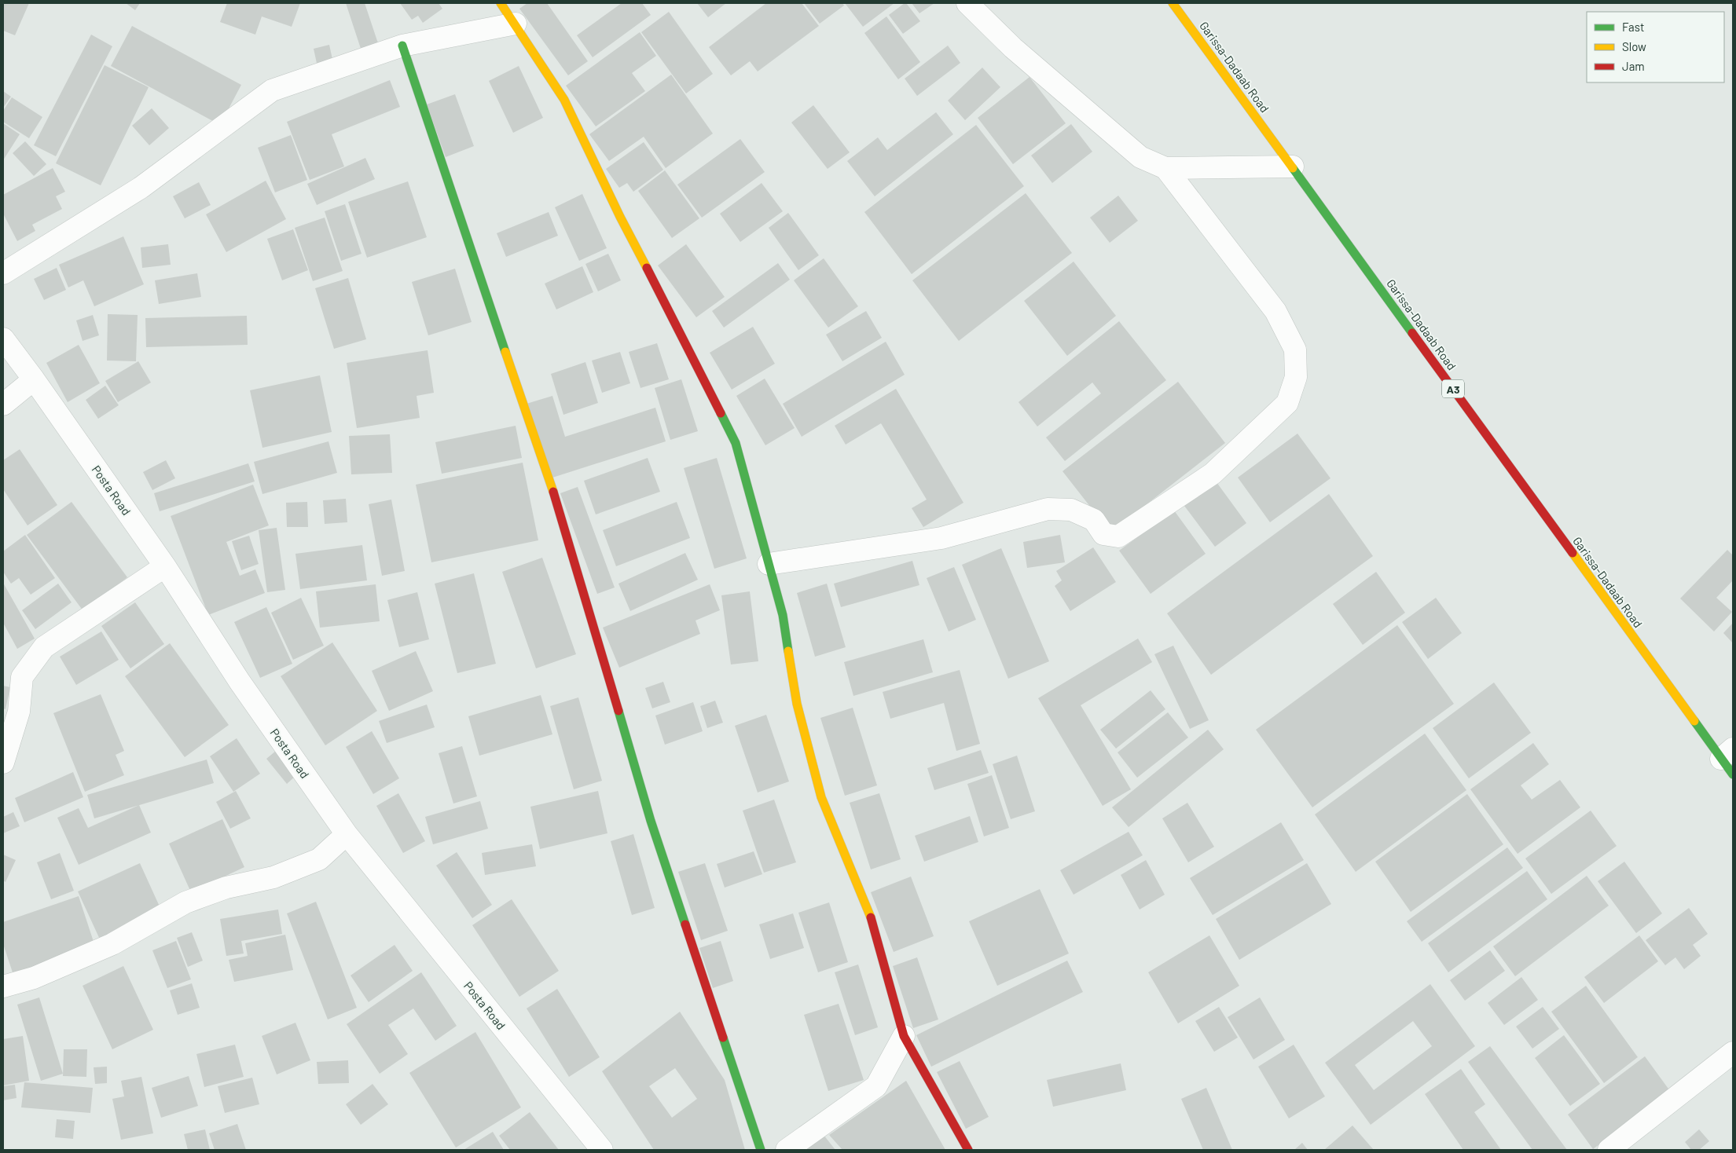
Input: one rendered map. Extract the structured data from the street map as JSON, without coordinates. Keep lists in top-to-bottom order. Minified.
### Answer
{"streets":{"main road":["Garissa-Dadaab Road","A3"],"street":["Posta Road"]},"legend":["Fast","Slow","Jam"]}
